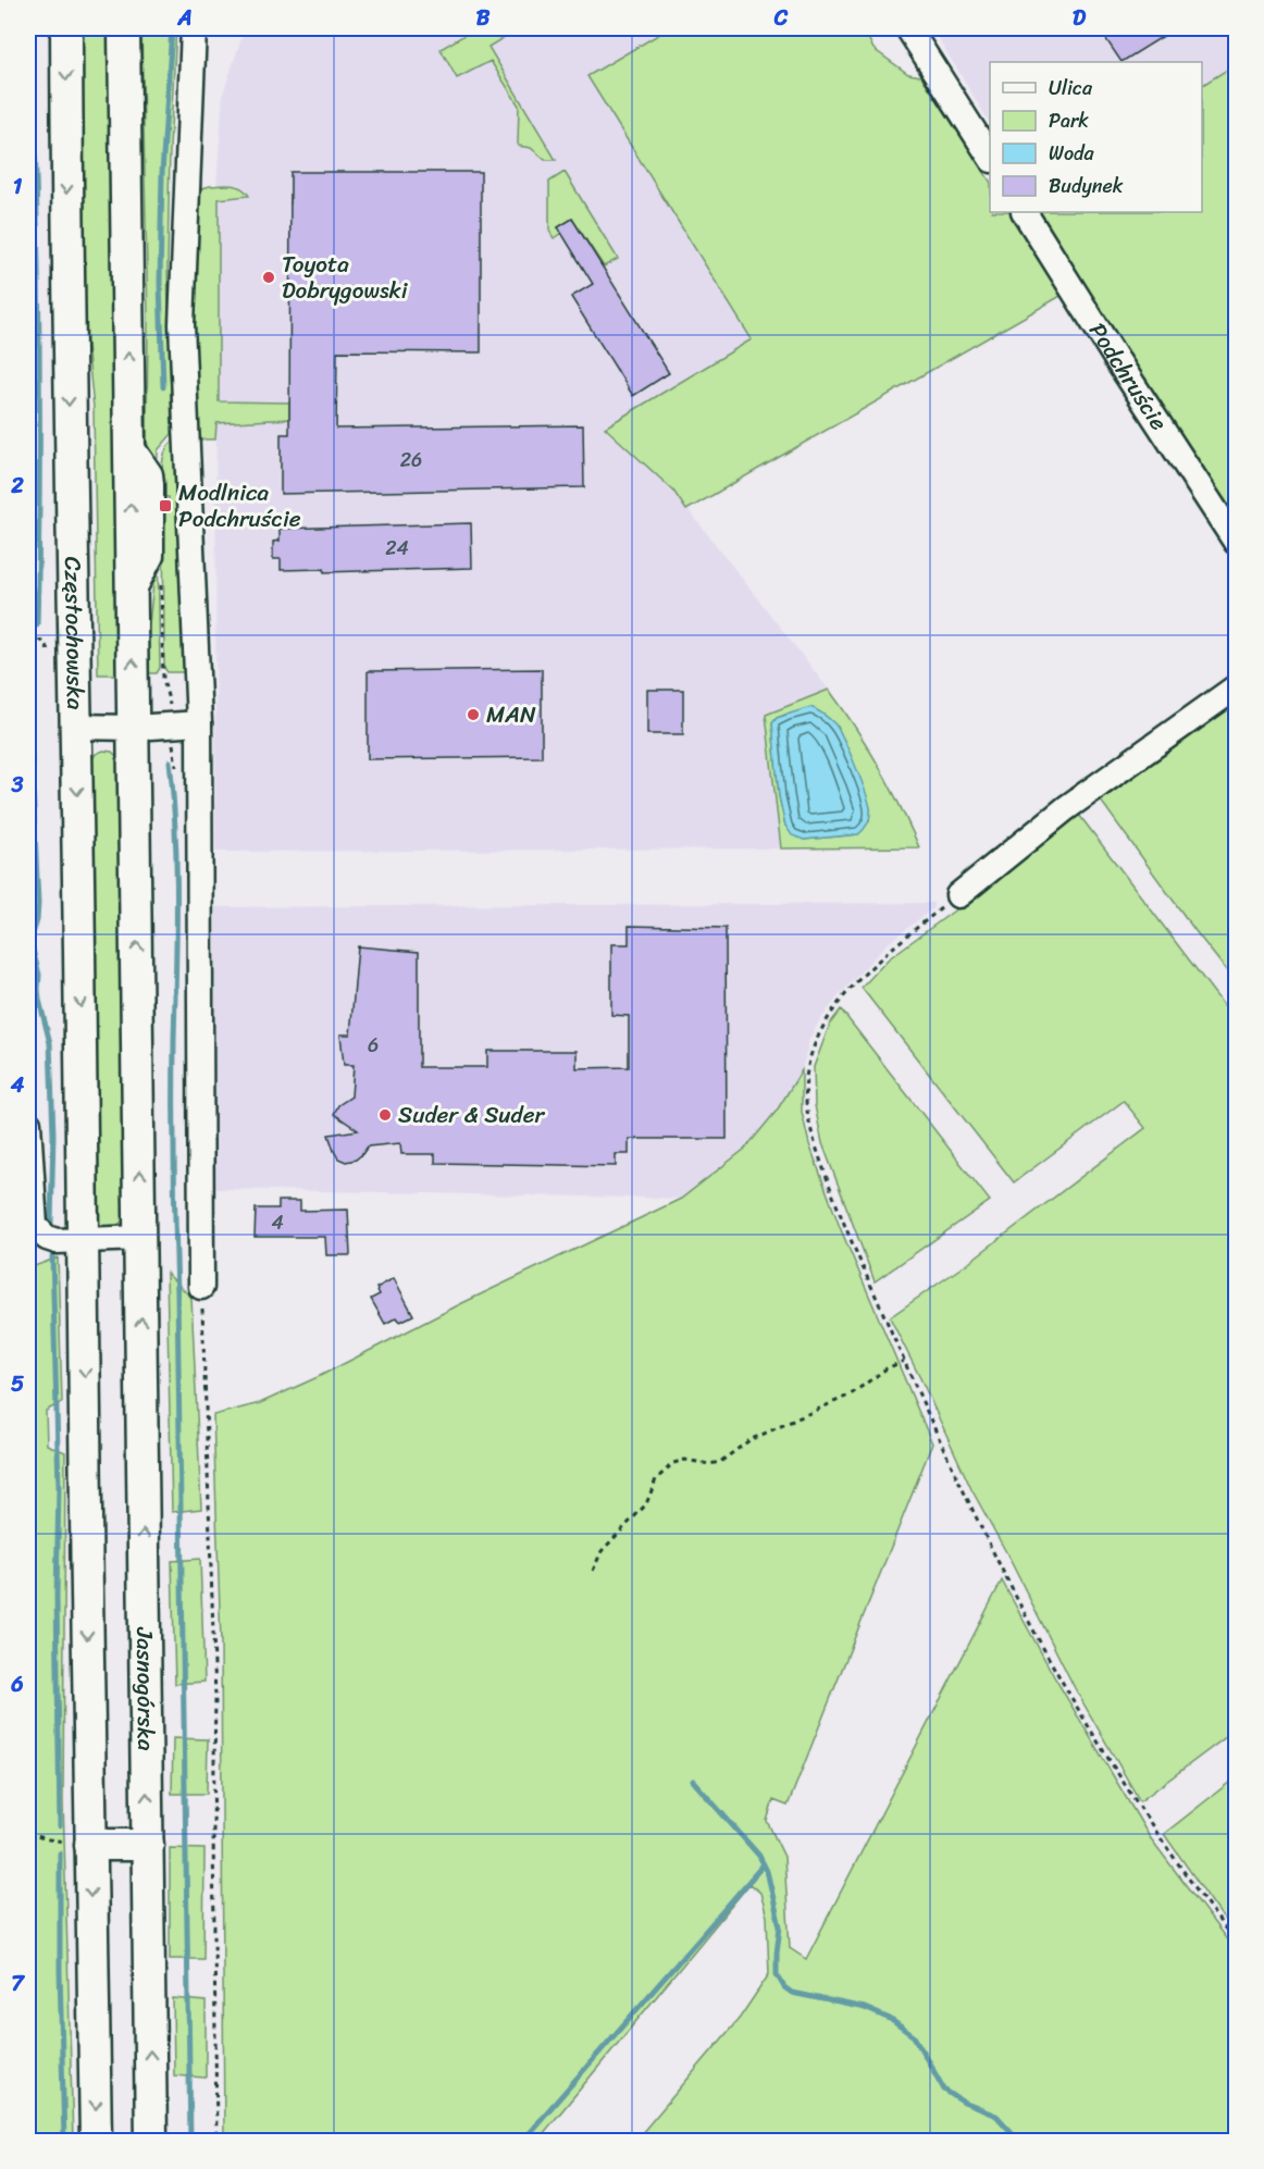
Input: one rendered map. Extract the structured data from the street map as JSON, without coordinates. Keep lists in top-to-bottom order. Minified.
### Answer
{"streets":{"main road":["Częstochowska","Jasnogórska"],"street":["Podchruście"]},"places":{"other":["Toyota Dobrygowski","MAN","Suder & Suder"],"transit":["Modlnica Podchruście"]},"house_numbers":["26","24","6","4"],"legend":["Ulica","Park","Woda","Budynek"],"grid":{"columns":["A","B","C","D"],"rows":["1","2","3","4","5","6","7"]}}
